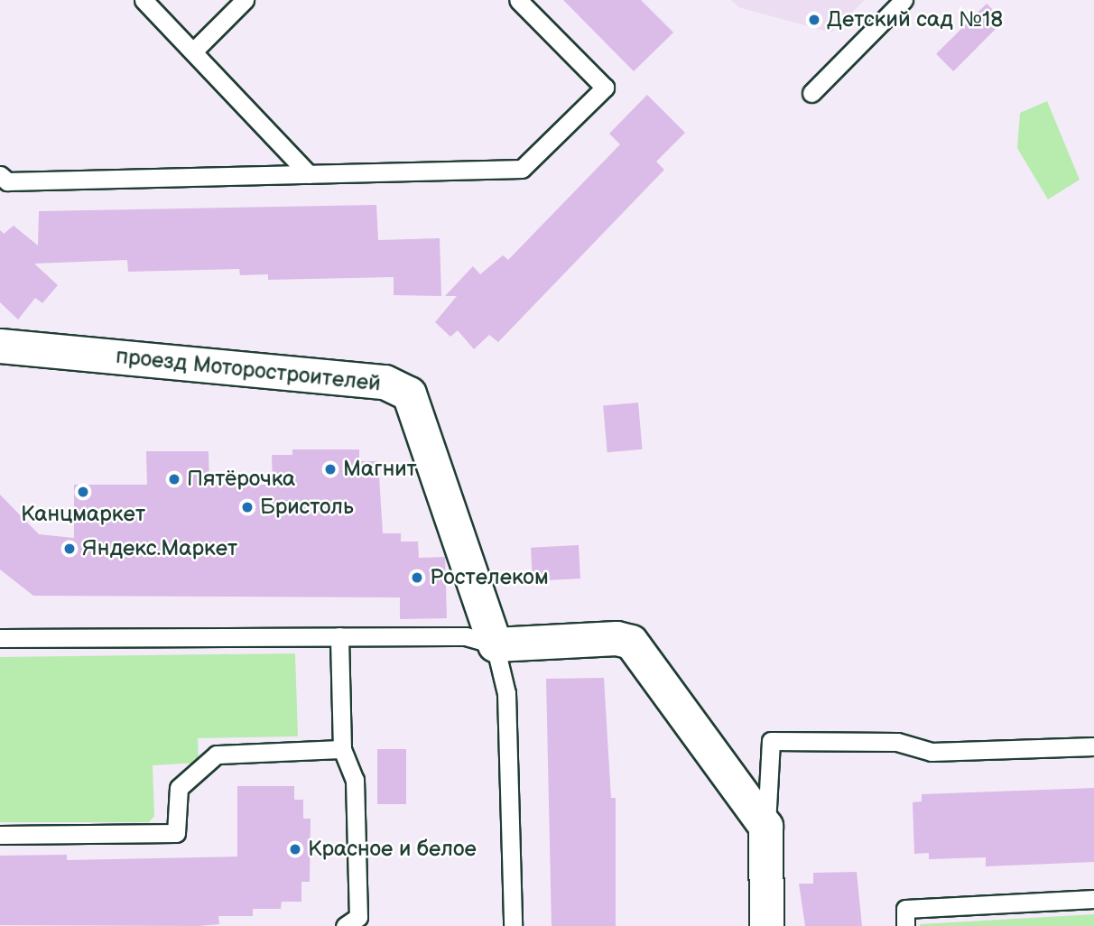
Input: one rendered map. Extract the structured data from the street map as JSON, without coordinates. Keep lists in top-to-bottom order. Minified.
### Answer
{"streets":{"street":["проезд Моторостроителей"]},"places":["Детский сад №18","Магнит","Пятёрочка","Канцмаркет","Бристоль","Яндекс.Маркет","Ростелеком","Красное и белое"]}
